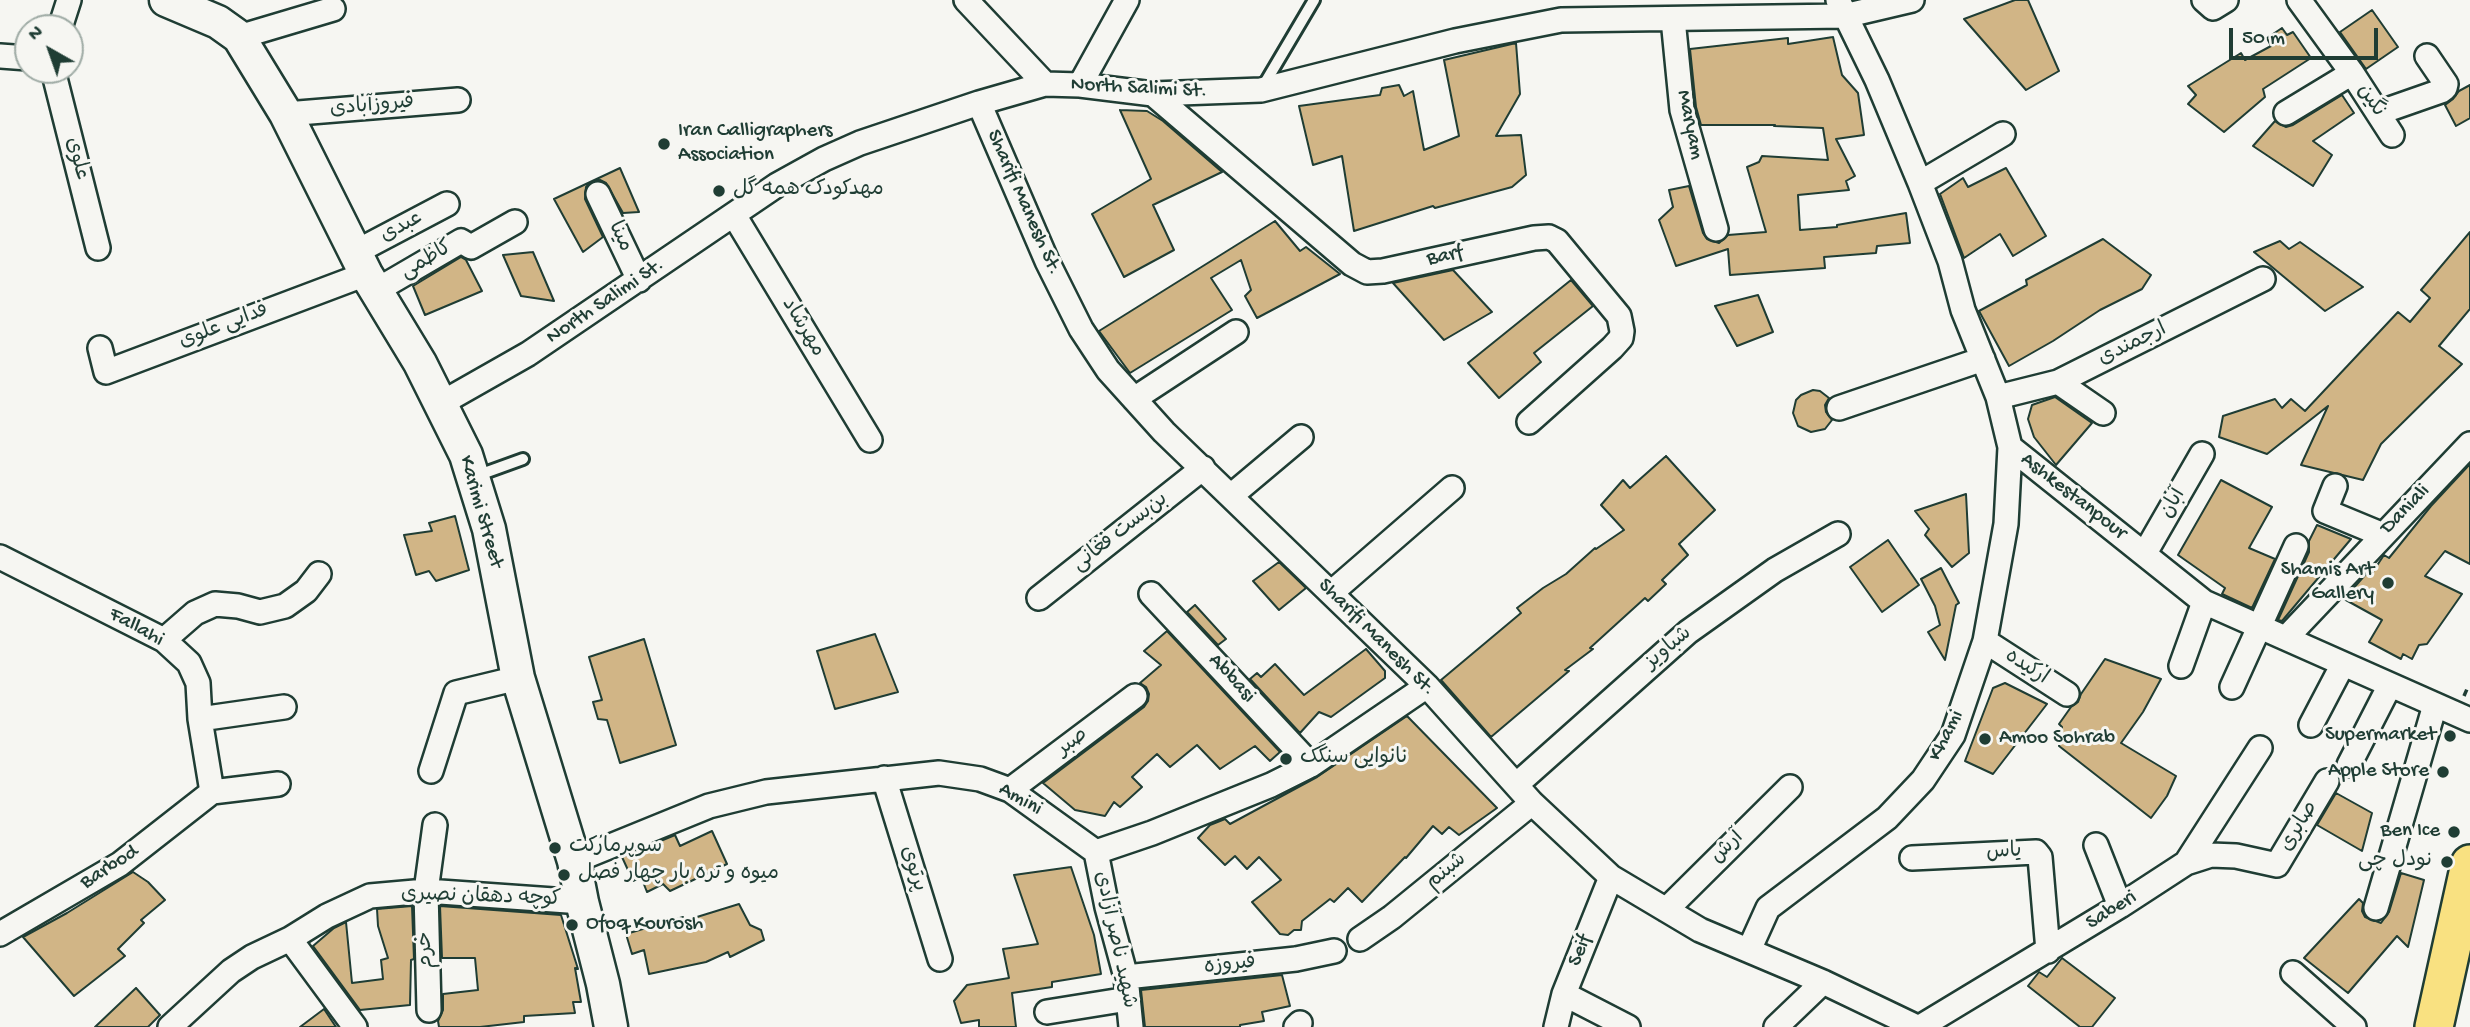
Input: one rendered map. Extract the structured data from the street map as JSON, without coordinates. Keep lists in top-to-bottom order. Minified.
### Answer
{"streets":{"main road":["Karimi Street"],"street":["North Salimi St.","نگین","فیروزآبادی","Maryam","علوی","Sharifi Manesh St.","عبدی","مینا","Barf","کاظمی","فدایی علوی","مهرشاد","ارجمندی","Ashkestanpour","آبان","Daniali","بن‌بست فغانی","Fallahi","شباویز","ارکیده","Abbasi","Khami","صبر","Amini","صابری","آرش","یاس","Barbod","پرتوی","شبنم","کوچه دهقان نصیری","Saberi","شهید ناصر آزادی","خرم","Seif","فیروزه"]},"crossings":[["North Salimi St.","Maryam"],["North Salimi St.","Sharifi Manesh St."],["North Salimi St.","مینا"],["North Salimi St.","Barf"],["North Salimi St.","مهرشاد"],["North Salimi St.","Ashkestanpour"],["North Salimi St.","Karimi Street"],["فیروزآبادی","Karimi Street"],["Sharifi Manesh St.","بن‌بست فغانی"],["Sharifi Manesh St.","شباویز"],["Sharifi Manesh St.","Khami"],["Sharifi Manesh St.","آرش"],["Sharifi Manesh St.","شبنم"],["Sharifi Manesh St.","Saberi"],["Sharifi Manesh St.","Seif"],["عبدی","کاظمی"],["عبدی","فدایی علوی"],["عبدی","Karimi Street"],["کاظمی","فدایی علوی"],["کاظمی","Karimi Street"],["فدایی علوی","Karimi Street"],["ارجمندی","Ashkestanpour"],["Ashkestanpour","آبان"],["Ashkestanpour","Daniali"],["Ashkestanpour","Khami"],["Karimi Street","Amini"],["Karimi Street","کوچه دهقان نصیری"],["Fallahi","Barbod"],["ارکیده","Khami"],["صبر","Amini"],["Amini","پرتوی"],["Amini","شهید ناصر آزادی"],["صابری","Saberi"],["یاس","Saberi"],["کوچه دهقان نصیری","خرم"],["شهید ناصر آزادی","فیروزه"]],"places":["Iran Calligraphers Association","مهدکودک همه گل","Shamis Art Gallery","Supermarket","Amoo Sohrab","نانوایی سنگک","Apple Store","Ben Ice","سوپرمارکت","نودل چی","میوه و تره بار چهار فصل","Ofoq Kourosh"],"scale_bar":"50 m","north":"top left"}
